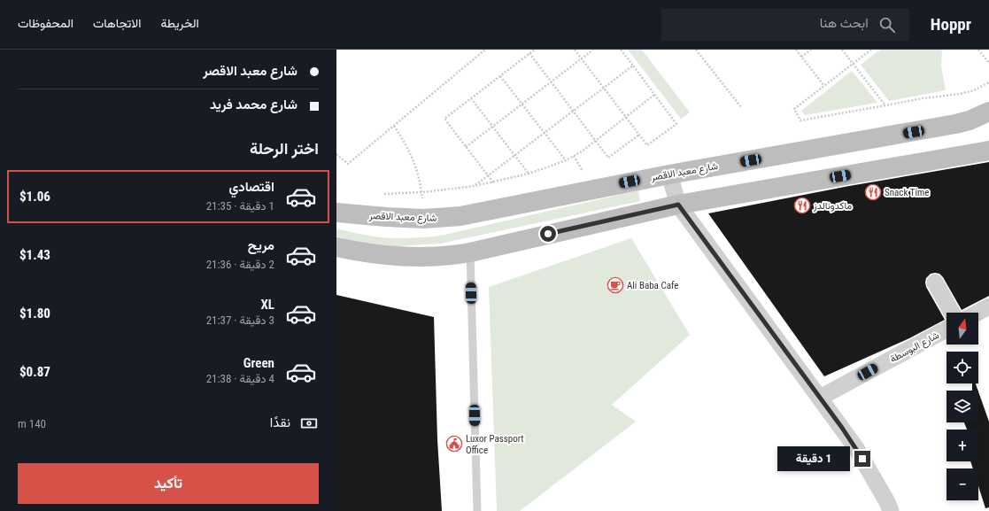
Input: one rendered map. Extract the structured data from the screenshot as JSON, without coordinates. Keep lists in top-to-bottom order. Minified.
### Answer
{"streets":{"main road":["شارع معبد الاقصر"],"street":["شارع البوسطة"]},"places":{"restaurant":["Snack Time","ماكدونالدز"],"cafe":["Ali Baba Cafe"],"public building":["Luxor Passport Office"]},"north":"top","page":{"header":"Hoppr","search":"ابحث هنا","nav":["الخريطة","الاتجاهات","المحفوظات"],"banner":["شارع معبد الاقصر","شارع محمد فريد"],"heading":"اختر الرحلة","list":[{"name":"اقتصادي","note":"1 دقيقة · 21:35","value":"$1.06"},{"name":"مريح","note":"2 دقيقة · 21:36","value":"$1.43"},{"name":"XL","note":"3 دقيقة · 21:37","value":"$1.80"},{"name":"Green","note":"4 دقيقة · 21:38","value":"$0.87"}],"map_buttons":["+","−"],"pay":["نقدًا","140 m"],"bubble":"1 دقيقة","buttons":"تأكيد"}}
